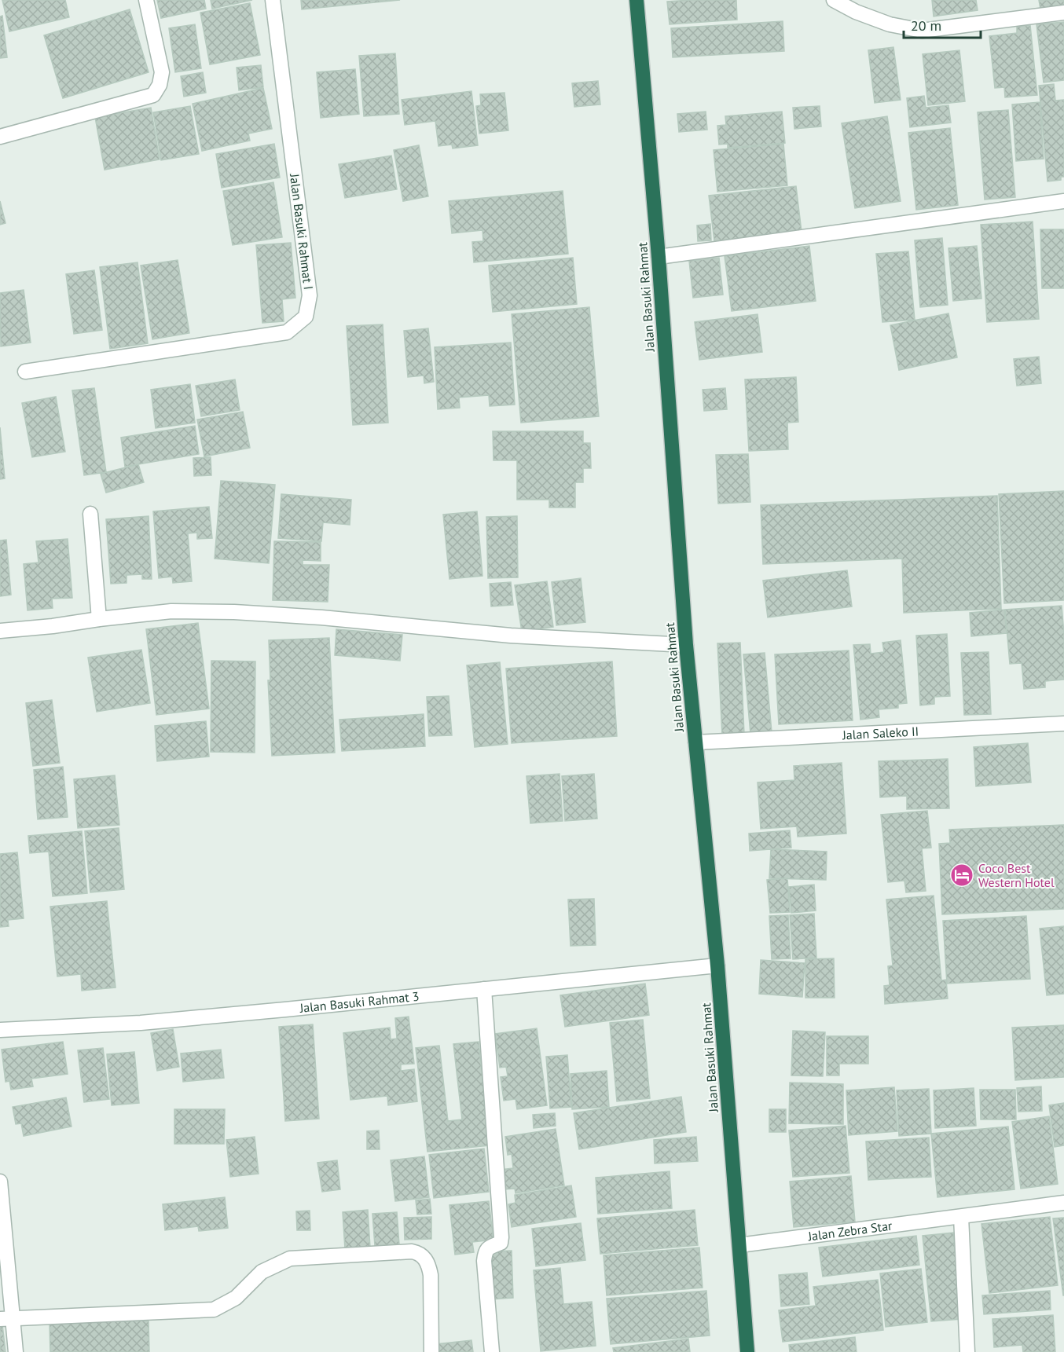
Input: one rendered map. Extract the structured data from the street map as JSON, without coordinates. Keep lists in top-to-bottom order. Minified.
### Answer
{"streets":{"highway":["Jalan Basuki Rahmat"],"street":["Jalan Basuki Rahmat I","Jalan Saleko II","Jalan Basuki Rahmat 3","Jalan Zebra Star"]},"crossings":[["Jalan Basuki Rahmat","Jalan Saleko II"],["Jalan Basuki Rahmat","Jalan Basuki Rahmat 3"],["Jalan Basuki Rahmat","Jalan Zebra Star"]],"places":{"hotel":["Coco Best Western Hotel"]},"scale_bar":"20 m"}
